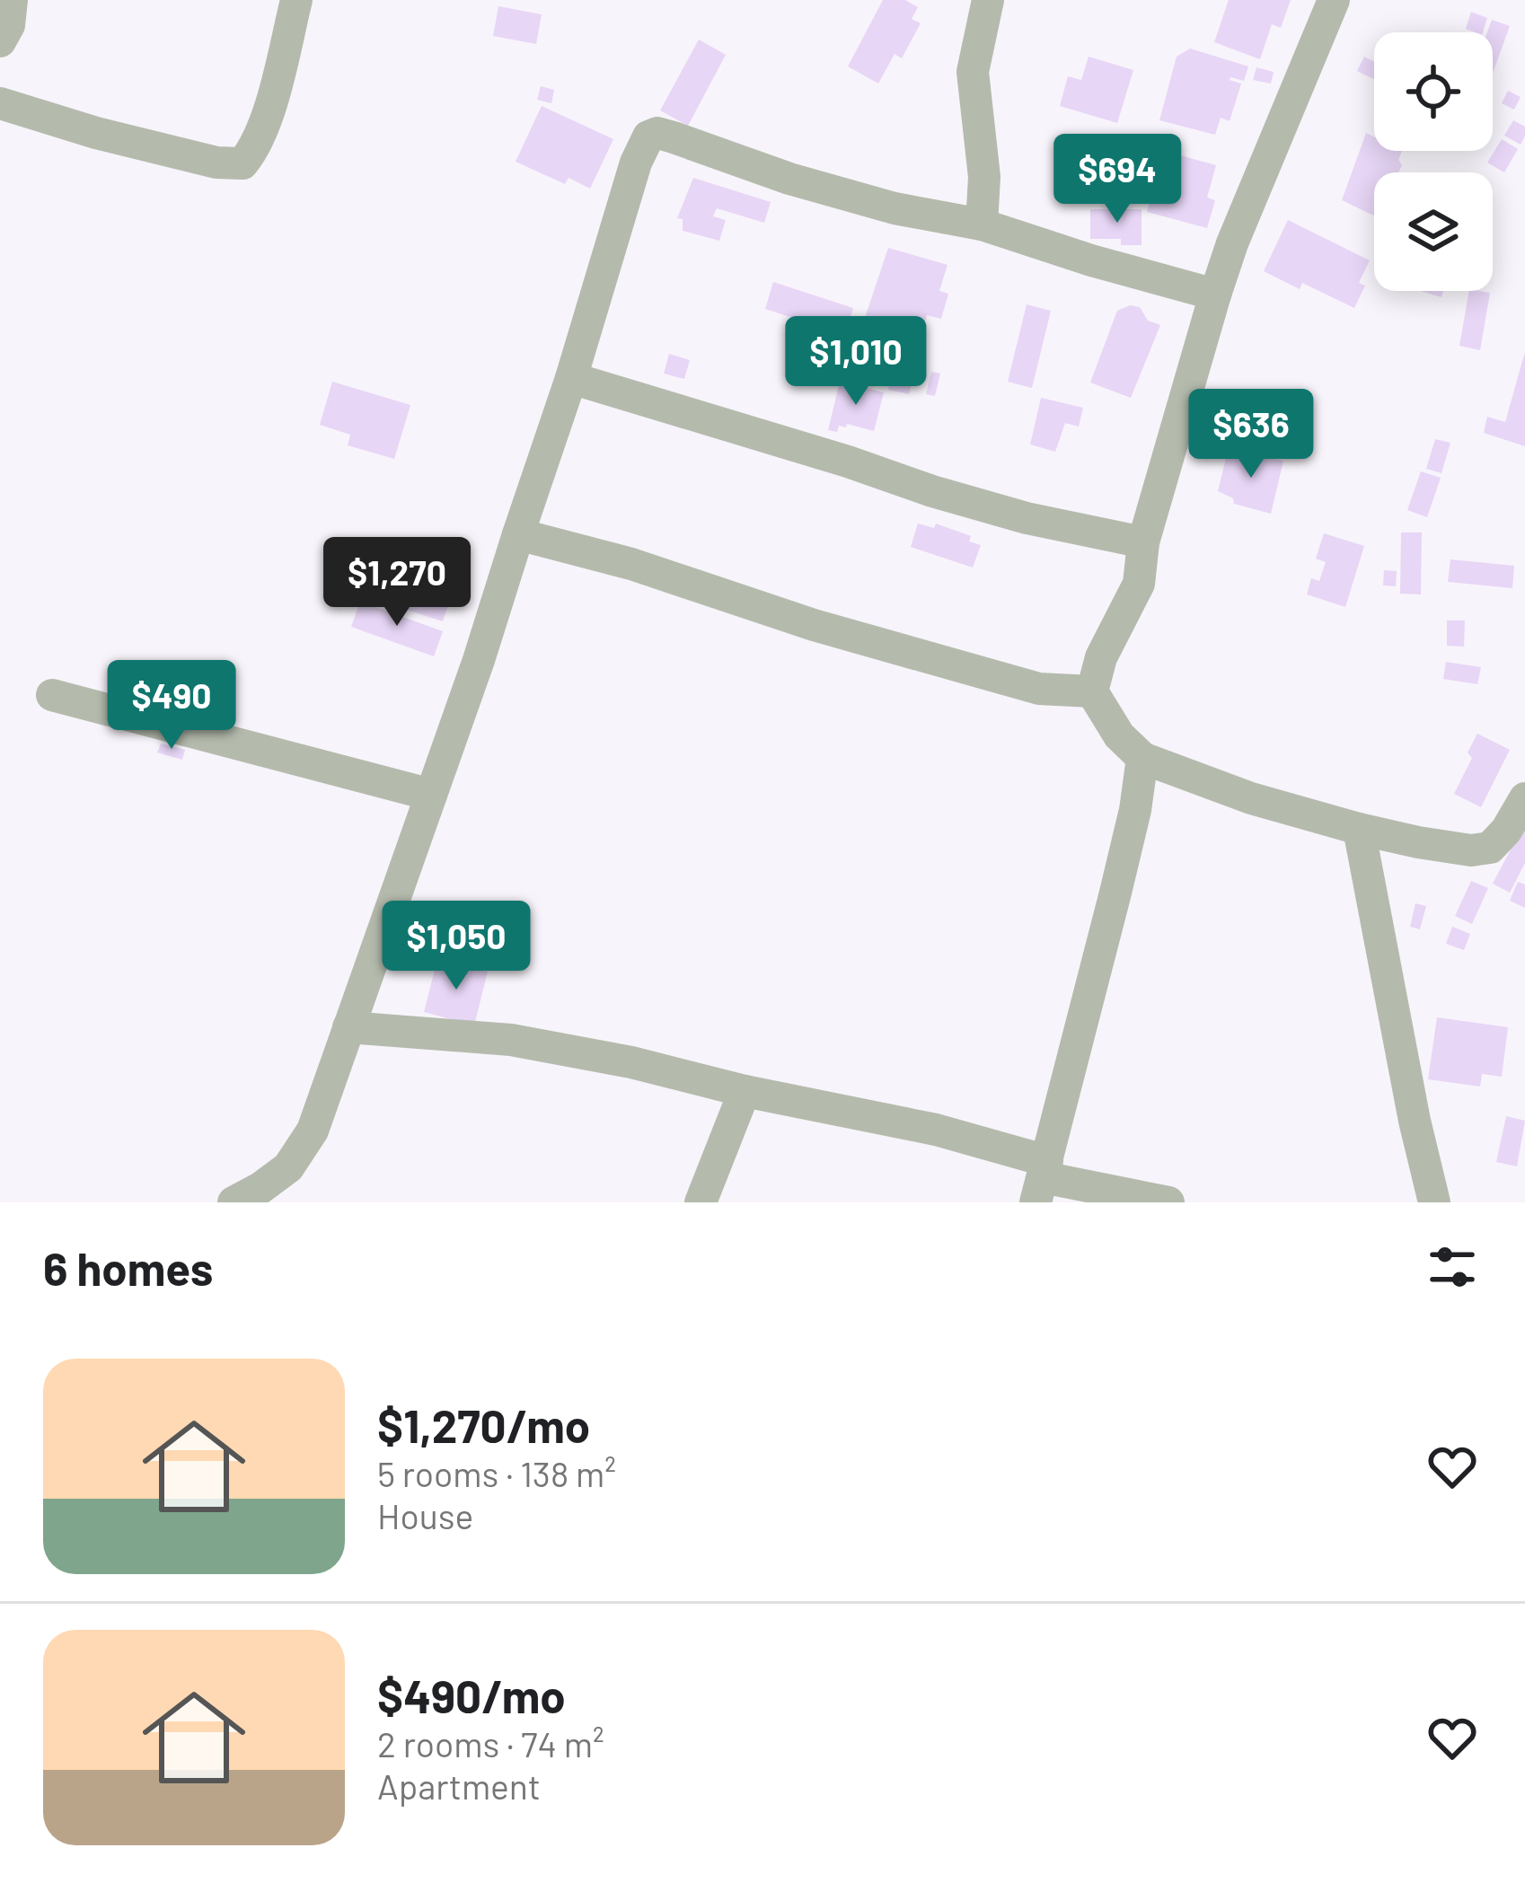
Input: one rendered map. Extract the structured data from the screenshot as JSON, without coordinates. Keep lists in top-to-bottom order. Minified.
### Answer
{"page":{"price":["$694","$1,010","$636","$1,270","$490","$1,050"],"heading":"6 homes","list":[{"name":"$1,270/mo","note":"5 rooms · 138 m² · House"},{"name":"$490/mo","note":"2 rooms · 74 m² · Apartment"}]}}
